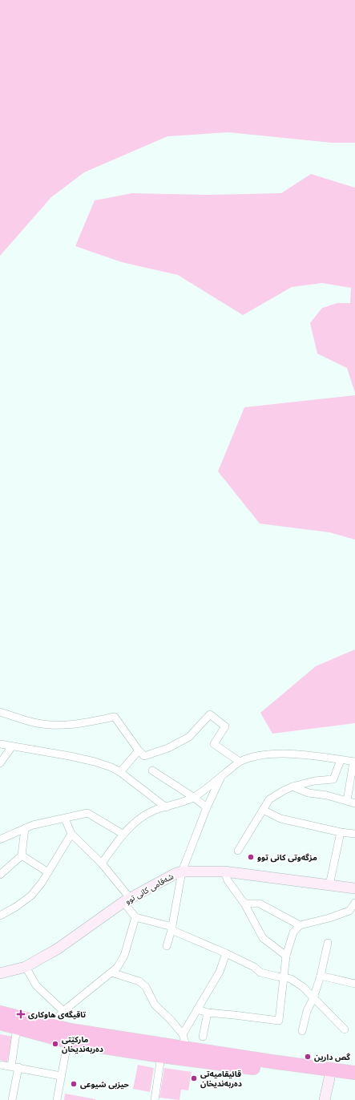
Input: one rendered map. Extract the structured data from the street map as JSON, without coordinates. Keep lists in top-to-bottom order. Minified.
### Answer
{"streets":{"street":["شەقامی کانی توو"]},"places":{"other":["مزگەوتی کانی توو","مارکێتی دەربەندیخان","گص دارین","قائیقامیەتی دەربەندیخان","حیزبی شیوعی"],"health":["تاقیگەی هاوکاری"]}}
